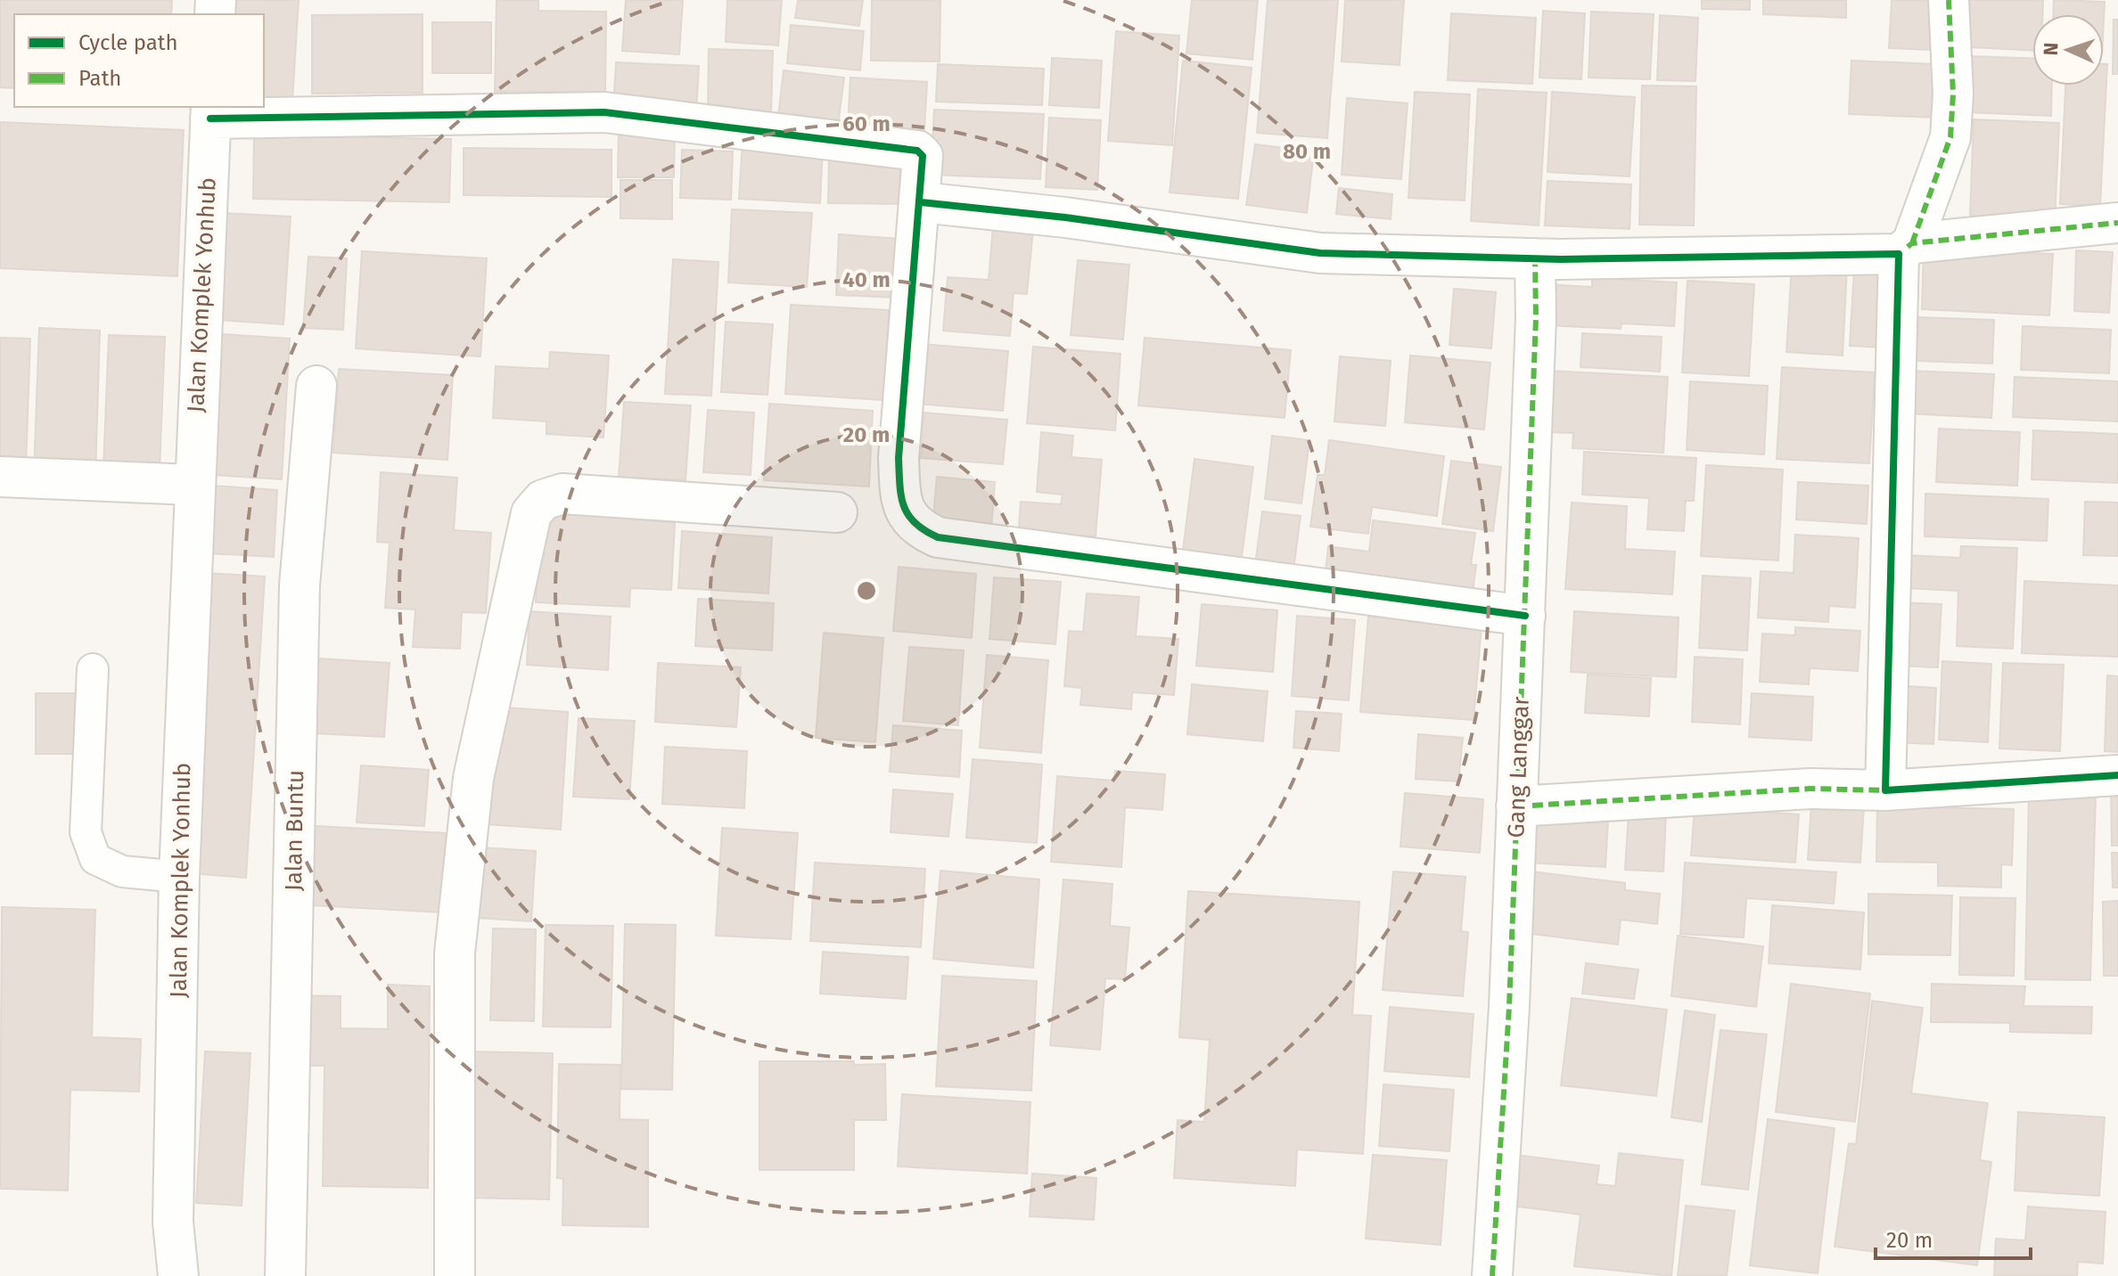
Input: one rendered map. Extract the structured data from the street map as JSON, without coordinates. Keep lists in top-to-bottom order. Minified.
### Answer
{"streets":{"street":["Jalan Komplek Yonhub","Gang Langgar","Jalan Buntu"]},"legend":["Cycle path","Path"],"scale_bar":"20 m","north":"left","rings":["60 m","80 m","40 m","20 m"]}
